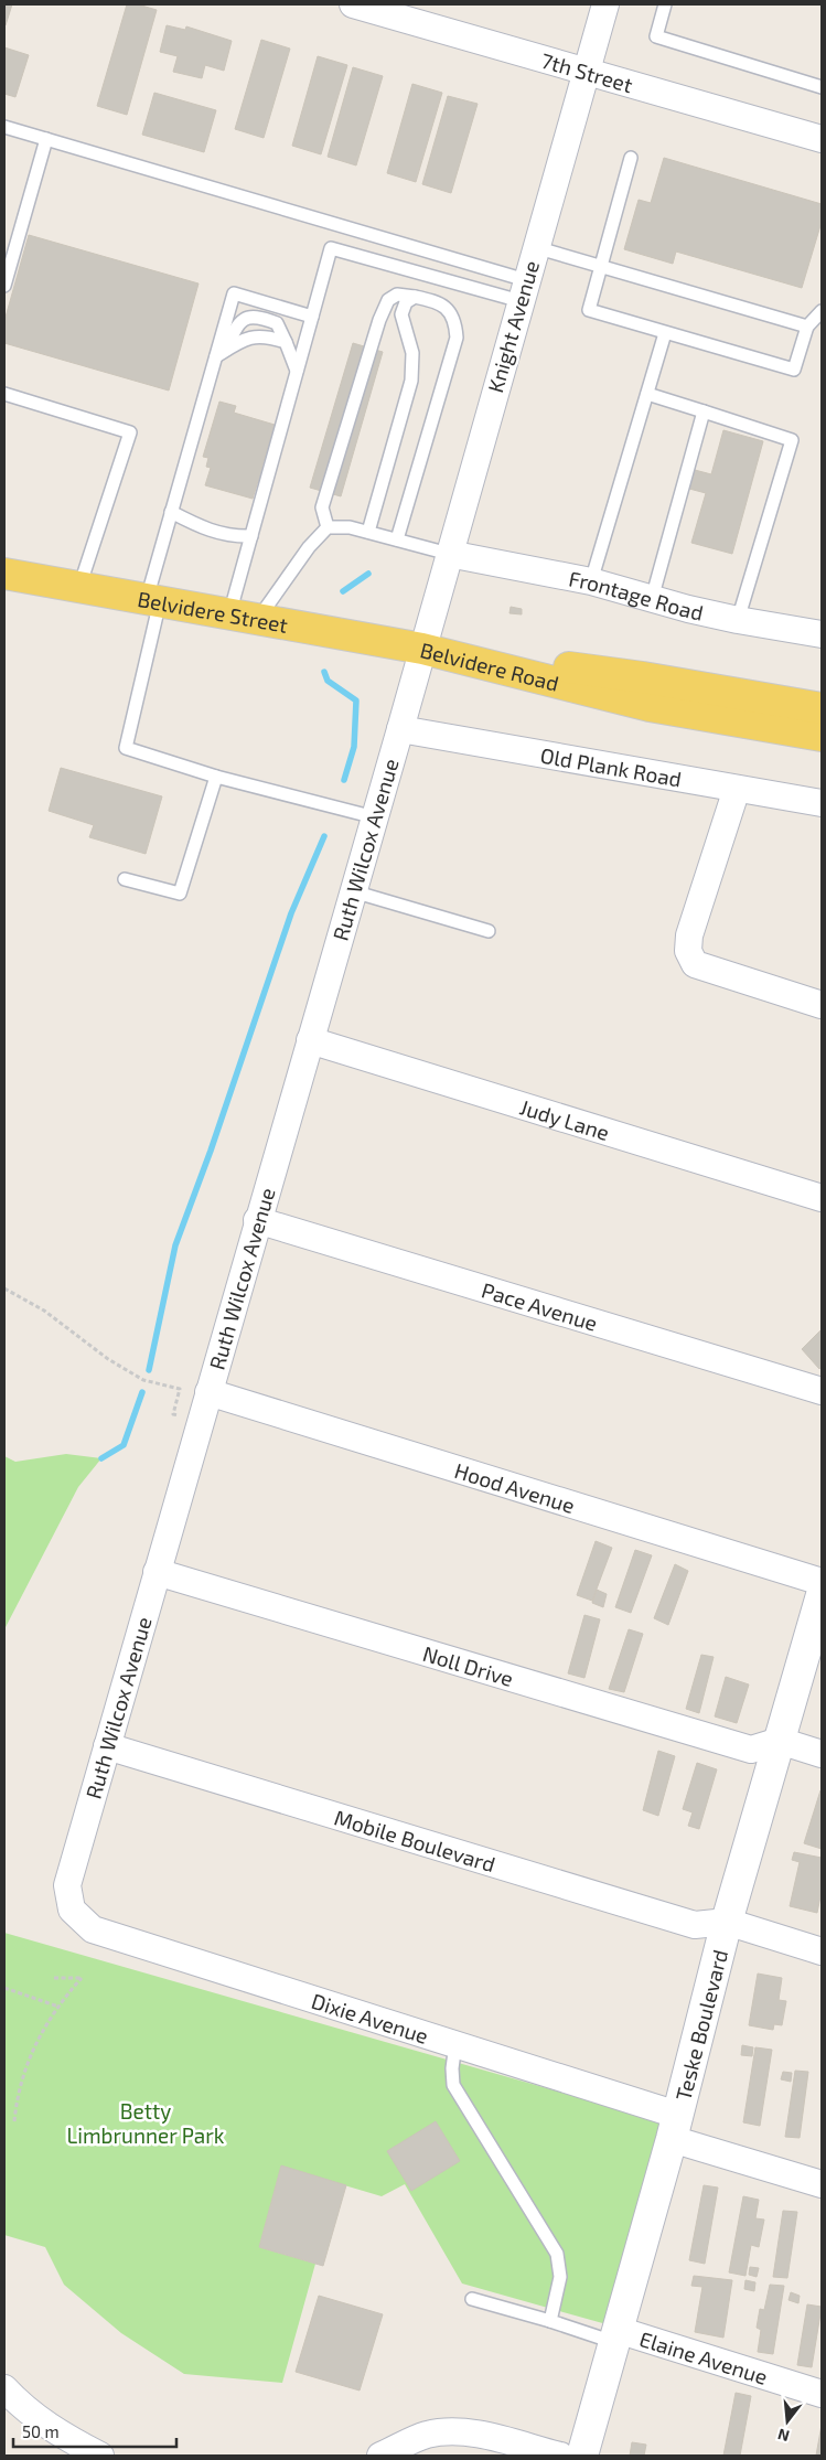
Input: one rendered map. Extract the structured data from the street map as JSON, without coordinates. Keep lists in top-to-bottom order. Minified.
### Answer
{"streets":{"main road":["Belvidere Street","Belvidere Road"],"street":["7th Street","Knight Avenue","Frontage Road","Old Plank Road","Ruth Wilcox Avenue","Judy Lane","Pace Avenue","Hood Avenue","Noll Drive","Mobile Boulevard","Dixie Avenue","Teske Boulevard","Elaine Avenue"]},"crossings":[["7th Street","Knight Avenue"],["Knight Avenue","Frontage Road"],["Knight Avenue","Belvidere Street"],["Knight Avenue","Belvidere Road"],["Knight Avenue","Ruth Wilcox Avenue"],["Belvidere Street","Belvidere Road"],["Belvidere Street","Ruth Wilcox Avenue"],["Belvidere Road","Ruth Wilcox Avenue"],["Old Plank Road","Ruth Wilcox Avenue"],["Ruth Wilcox Avenue","Judy Lane"],["Ruth Wilcox Avenue","Pace Avenue"],["Ruth Wilcox Avenue","Hood Avenue"],["Ruth Wilcox Avenue","Noll Drive"],["Ruth Wilcox Avenue","Mobile Boulevard"],["Ruth Wilcox Avenue","Dixie Avenue"],["Noll Drive","Teske Boulevard"],["Mobile Boulevard","Teske Boulevard"],["Dixie Avenue","Teske Boulevard"],["Teske Boulevard","Elaine Avenue"]],"parks":["Betty Limbrunner Park"],"scale_bar":"50 m","north":"bottom"}
